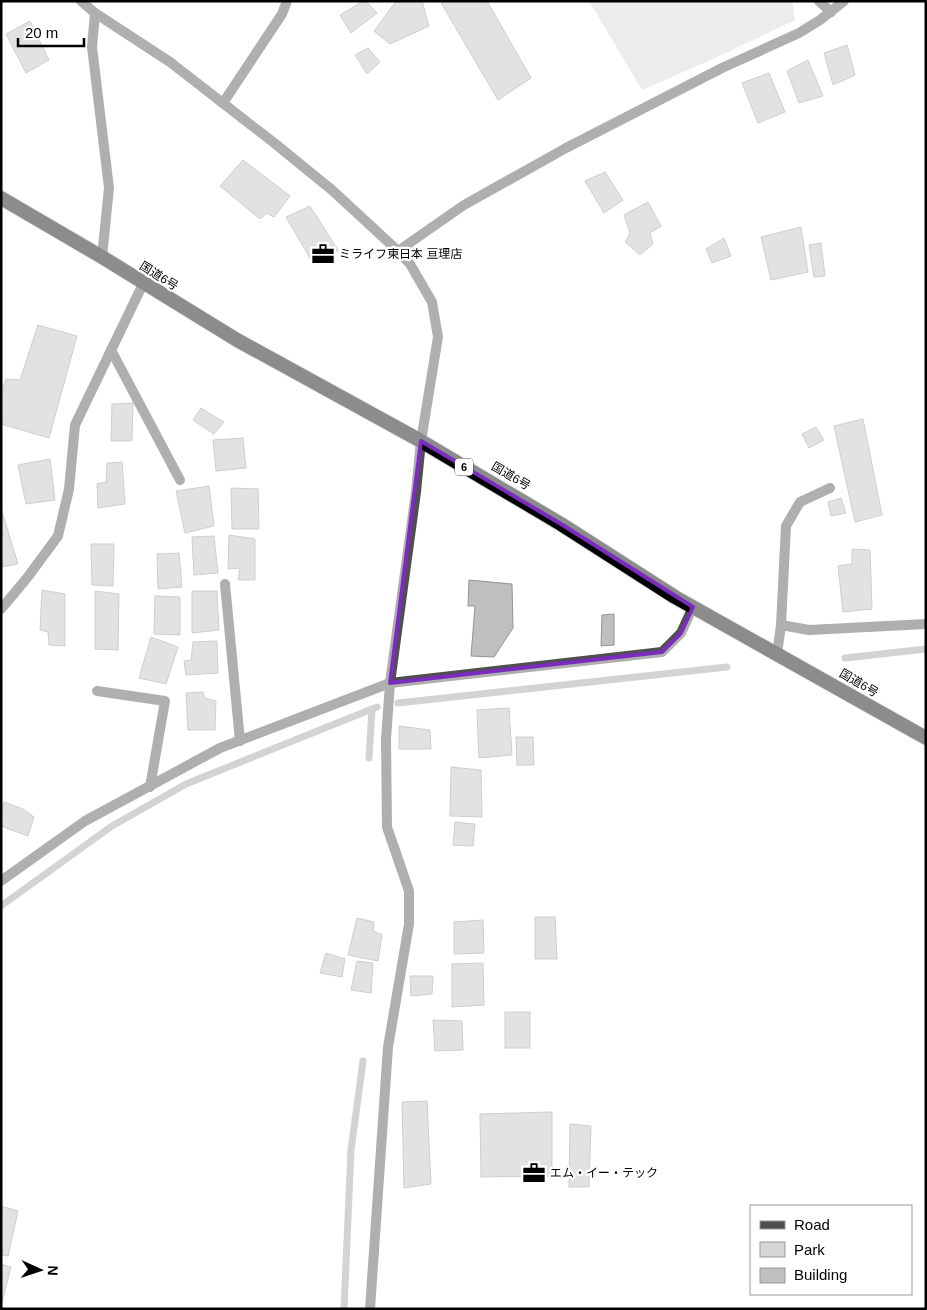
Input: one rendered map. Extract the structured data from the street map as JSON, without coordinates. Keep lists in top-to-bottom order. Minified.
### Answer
{"streets":{"highway":["国道6号","6"]},"places":{"office":["ミライフ東日本 亘理店","エム・イー・テック"]},"legend":["Road","Park","Building"],"scale_bar":"20 m","north":"right"}
